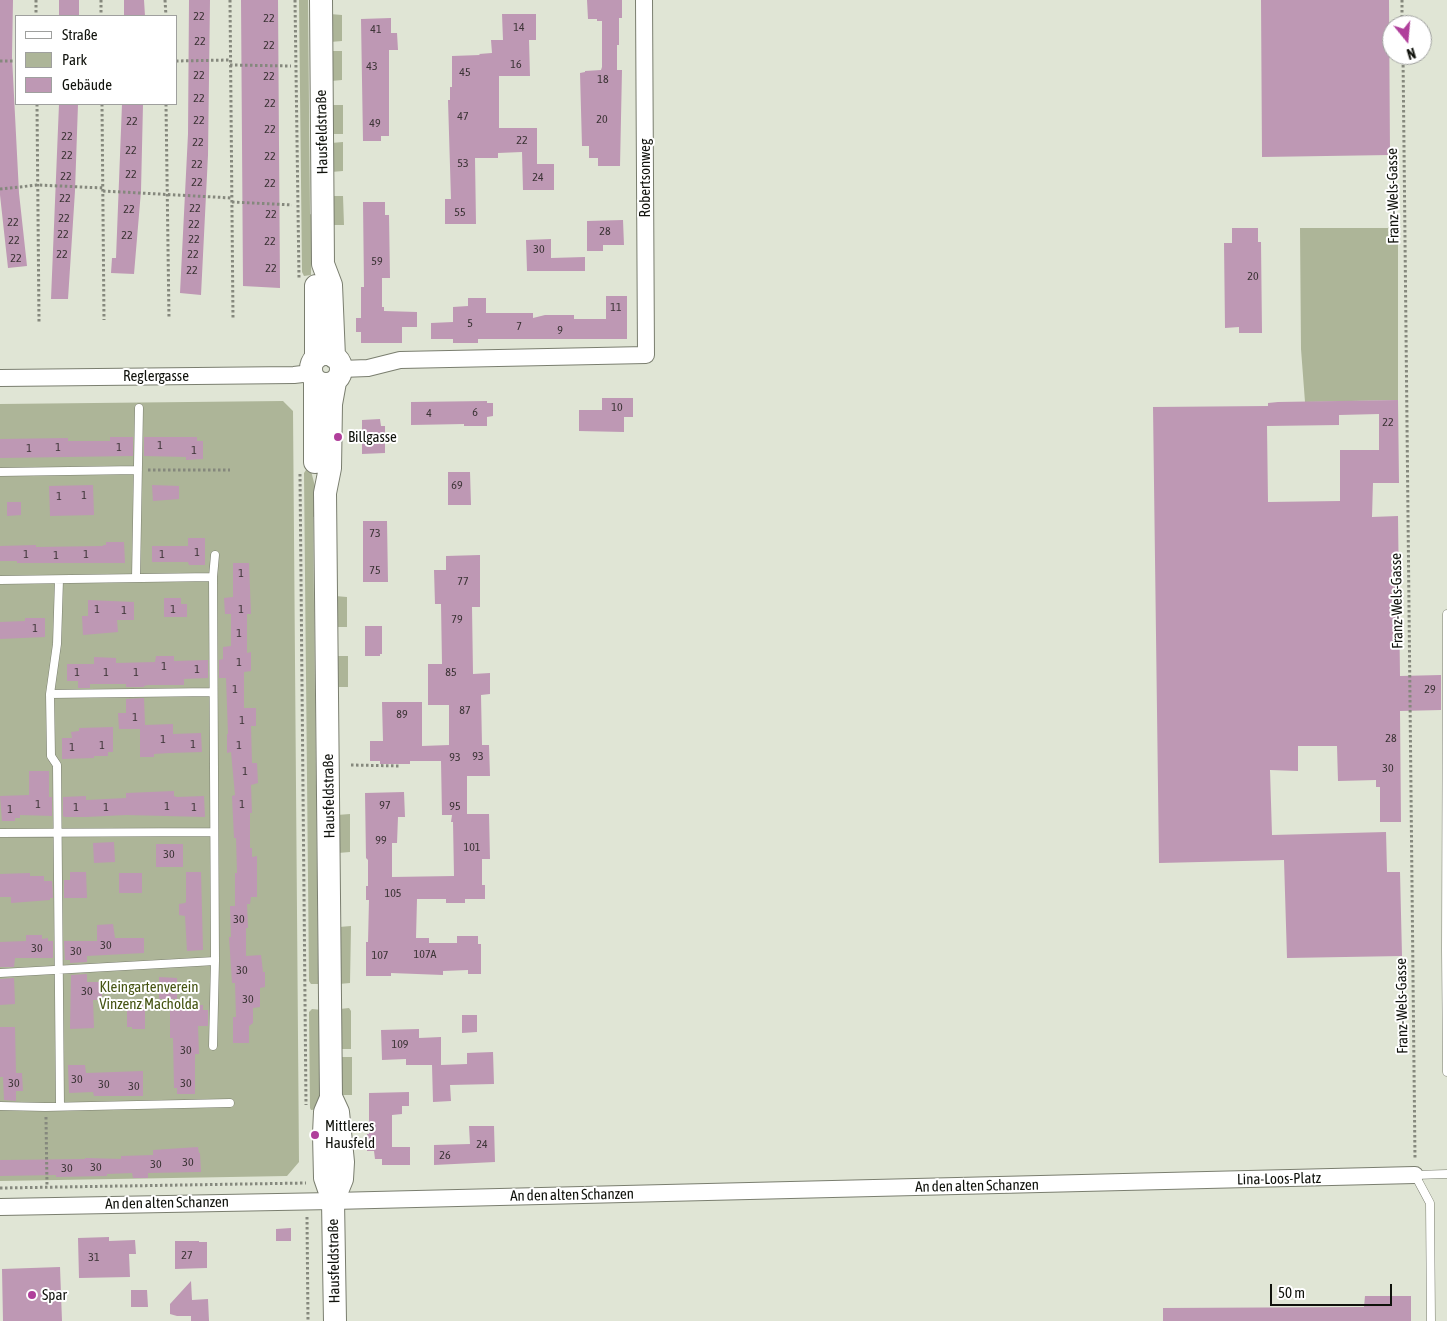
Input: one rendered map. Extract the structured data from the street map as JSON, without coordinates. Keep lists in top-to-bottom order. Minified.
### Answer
{"streets":{"street":["Hausfeldstraße","Robertsonweg","Reglergasse","Lina-Loos-Platz","An den alten Schanzen"],"path":["Franz-Wels-Gasse"]},"crossings":[["Hausfeldstraße","Robertsonweg"],["Hausfeldstraße","Reglergasse"],["Hausfeldstraße","An den alten Schanzen"],["Robertsonweg","Reglergasse"],["Lina-Loos-Platz","An den alten Schanzen"]],"parks":["Kleingartenverein Vinzenz Macholda"],"places":["Billgasse","Mittleres Hausfeld","Spar"],"house_numbers":["22","22","14","41","22","22","16","43","45","22","22","18","22","22","47","20","22","22","49","22","22","22","22","22","22","22","53","22","22","22","24","22","22","22","22","22","55","22","22","22","22","28","22","22","22","22","22","30","22","22","22","59","22","22","20","11","5","7","9","10","6","4","22","1","1","1","1","1","69","1","1","73","1","1","1","1","1","75","1","77","1","1","1","1","79","1","1","1","1","1","1","1","1","85","1","29","87","89","1","1","28","1","1","1","1","1","93","93","30","1","1","1","97","1","95","1","1","1","1","99","101","30","105","30","30","30","30","107A","107","30","30","30","109","30","30","30","30","30","30","24","26","30","30","30","30","27","31"],"legend":["Straße","Park","Gebäude"],"scale_bar":"50 m","north":"bottom"}
